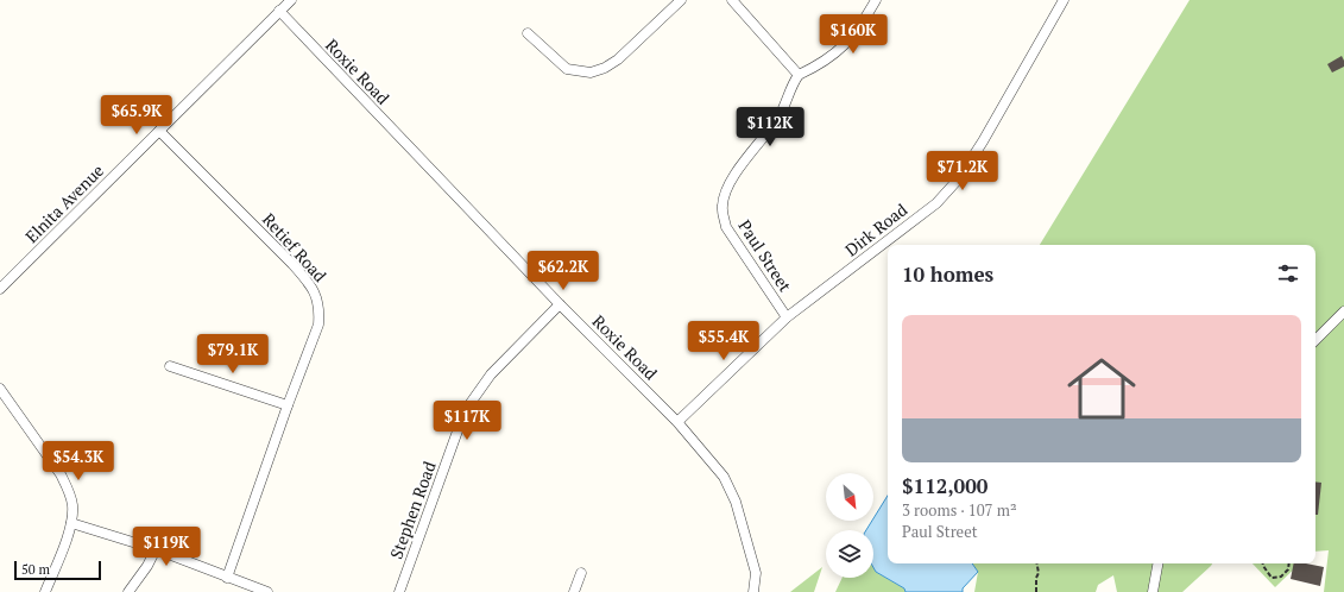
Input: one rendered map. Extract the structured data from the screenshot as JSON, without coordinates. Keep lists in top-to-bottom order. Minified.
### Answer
{"streets":{"street":["Roxie Road","Elnita Avenue","Dirk Road","Retief Road","Paul Street","Stephen Road"]},"crossings":[["Roxie Road","Elnita Avenue"],["Roxie Road","Dirk Road"],["Roxie Road","Stephen Road"],["Elnita Avenue","Retief Road"],["Dirk Road","Paul Street"]],"scale_bar":"50 m","north":"bottom right","page":{"price":["$160K","$65.9K","$112K","$71.2K","$62.2K","$55.4K","$79.1K","$117K","$54.3K","$119K"],"heading":"10 homes","list":[{"name":"$112,000","note":"3 rooms · 107 m² · Paul Street"}],"scale":"50 m"}}
